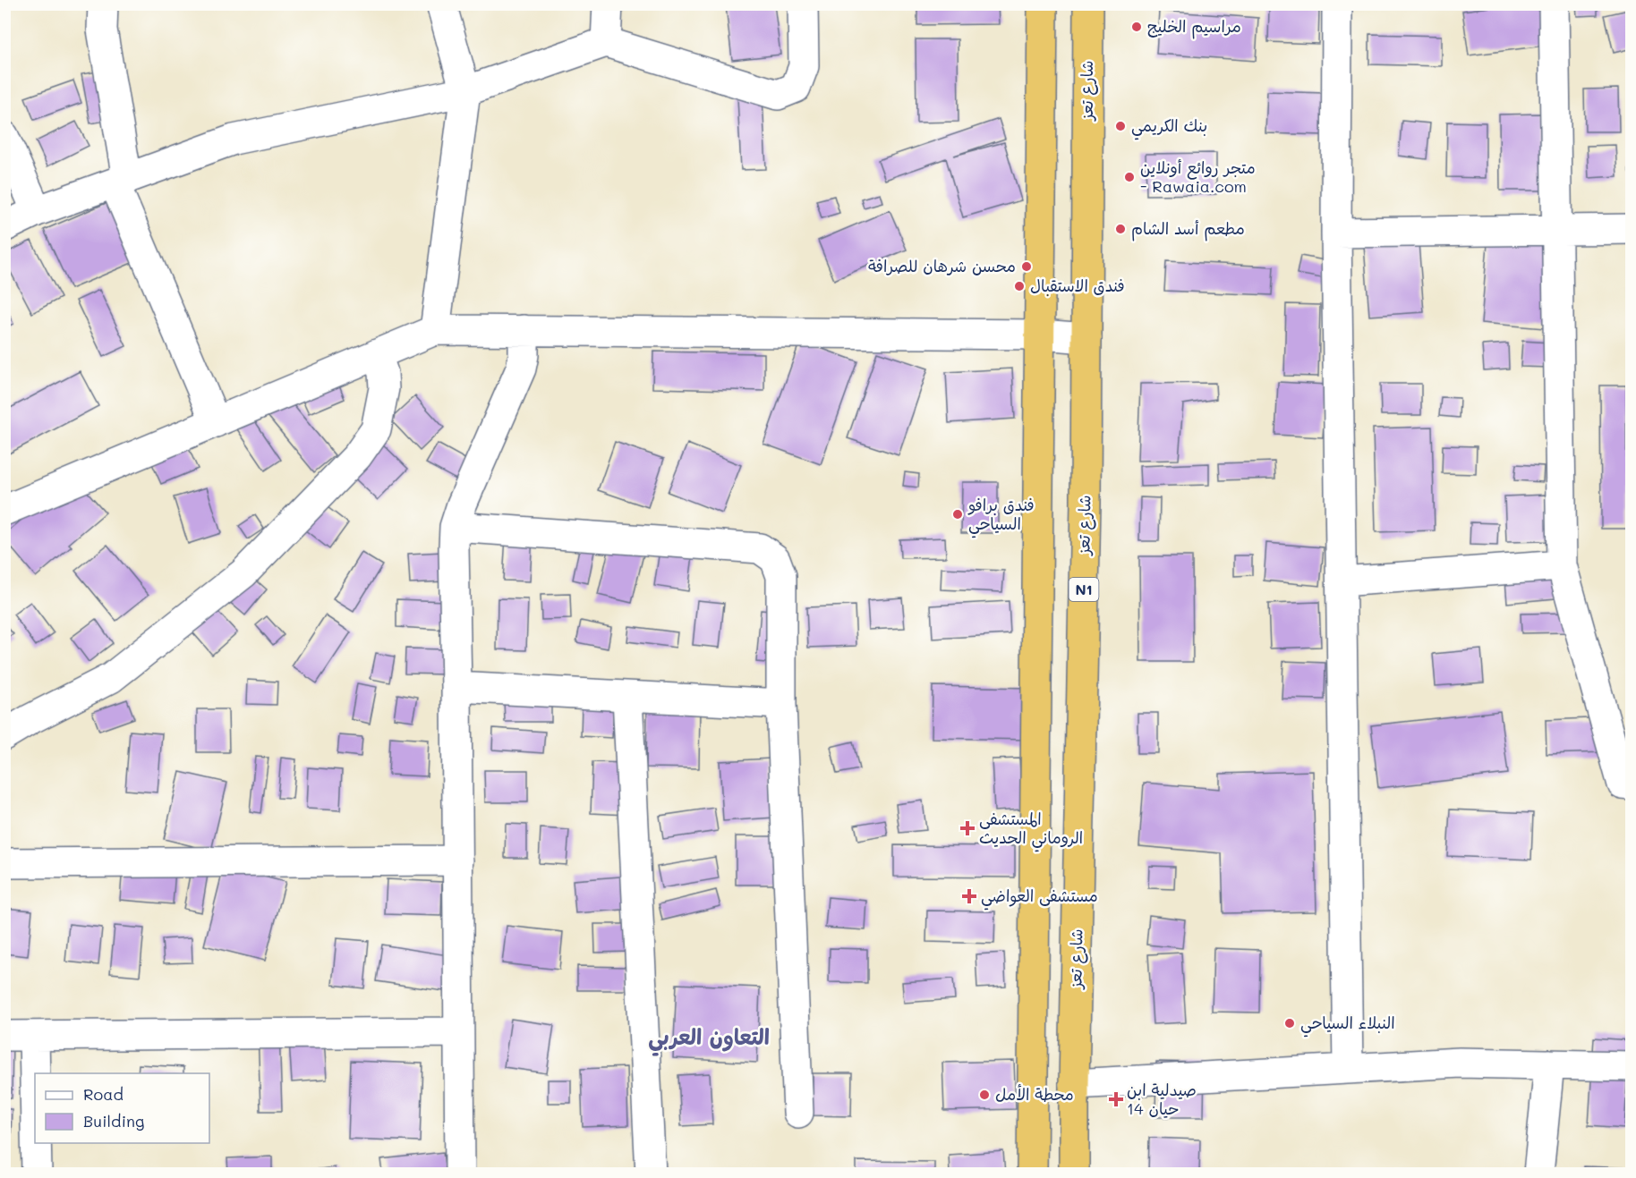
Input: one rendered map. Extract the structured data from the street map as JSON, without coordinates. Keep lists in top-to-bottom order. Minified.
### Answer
{"streets":{"highway":["شارع تعز","N1"]},"districts":["التعاون العربي"],"places":{"other":["مراسيم الخليج","بنك الكريمي","متجر روائع أونلاين - Rawaia.com","مطعم أسد الشام","محسن شرهان للصرافة","فندق الاستقبال","فندق برافو السياحي","النبلاء السياحي","محطة الأمل"],"health":["المستشفى الروماني الحديث","مستشفى العواضي","صيدلية ابن حيان 14"]},"legend":["Road","Building"]}
